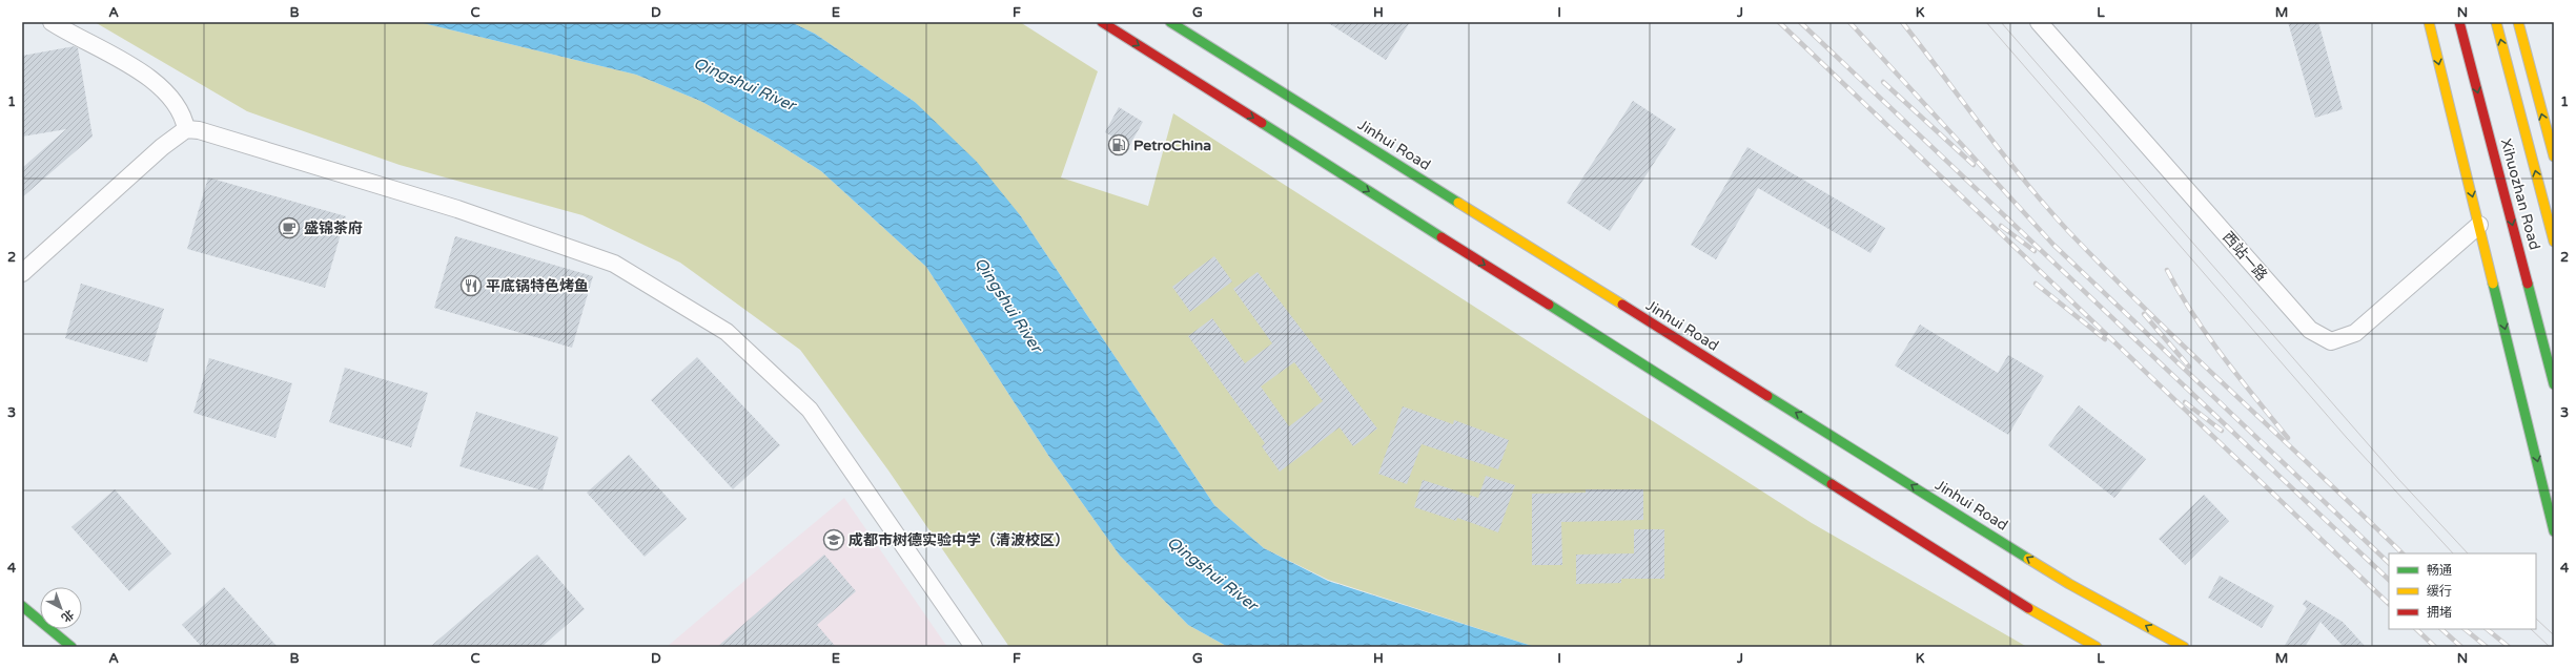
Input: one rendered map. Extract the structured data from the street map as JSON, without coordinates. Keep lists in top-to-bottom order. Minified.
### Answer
{"streets":{"main road":["Jinhui Road","Xihuozhan Road"],"street":["西站一路"]},"water":["Qingshui River"],"places":{"fuel station":["PetroChina"],"cafe":["盛锦茶府"],"restaurant":["平底锅特色烤鱼"],"school or university":["成都市树德实验中学（清波校区）"]},"legend":["畅通","缓行","拥堵"],"north":"bottom right","grid":{"columns":["A","B","C","D","E","F","G","H","I","J","K","L","M","N"],"rows":["1","2","3","4"]}}
